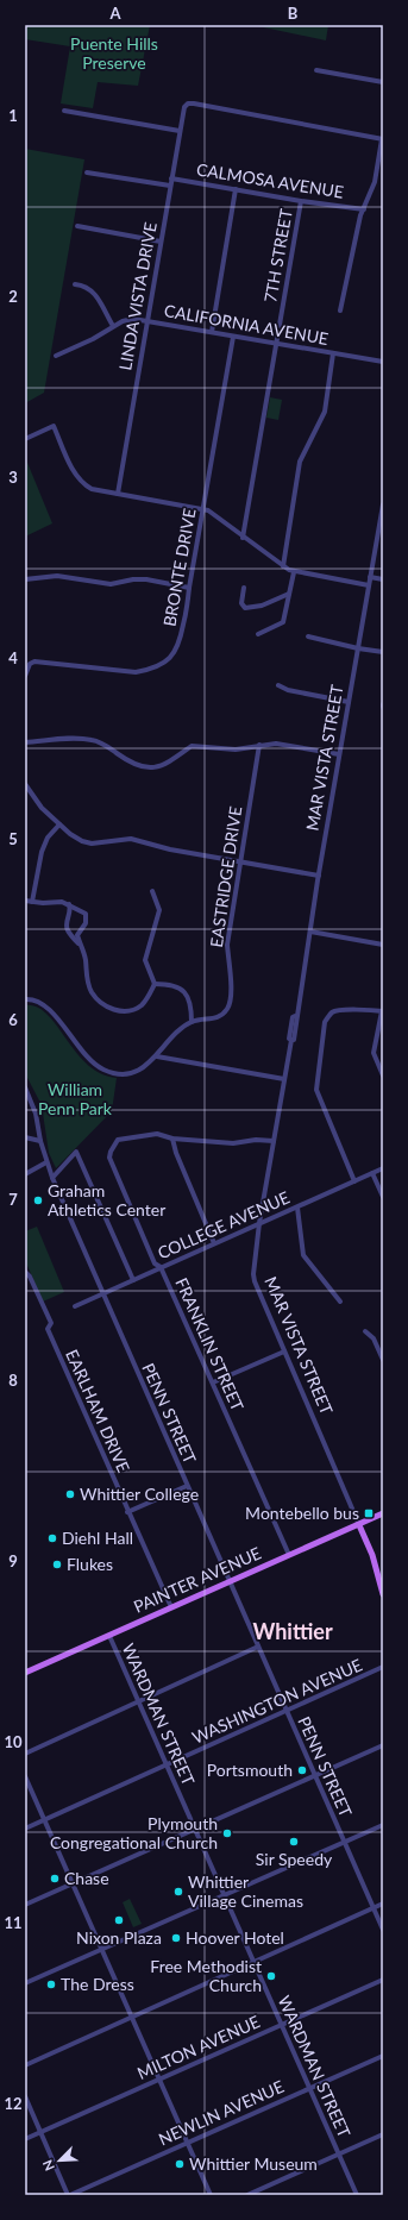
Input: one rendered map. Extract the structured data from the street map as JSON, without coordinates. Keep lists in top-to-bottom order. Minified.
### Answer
{"streets":{"main road":["MAR VISTA STREET","PAINTER AVENUE"],"street":["CALMOSA AVENUE","7TH STREET","LINDA VISTA DRIVE","CALIFORNIA AVENUE","BRONTE DRIVE","EASTRIDGE DRIVE","COLLEGE AVENUE","FRANKLIN STREET","EARLHAM DRIVE","PENN STREET","WASHINGTON AVENUE","WARDMAN STREET","MILTON AVENUE","NEWLIN AVENUE"]},"crossings":[["CALMOSA AVENUE","7TH STREET"],["CALMOSA AVENUE","LINDA VISTA DRIVE"],["7TH STREET","CALIFORNIA AVENUE"],["LINDA VISTA DRIVE","CALIFORNIA AVENUE"],["CALIFORNIA AVENUE","BRONTE DRIVE"],["MAR VISTA STREET","COLLEGE AVENUE"],["MAR VISTA STREET","PAINTER AVENUE"],["COLLEGE AVENUE","FRANKLIN STREET"],["COLLEGE AVENUE","PENN STREET"],["FRANKLIN STREET","PAINTER AVENUE"],["EARLHAM DRIVE","PAINTER AVENUE"],["PENN STREET","PAINTER AVENUE"],["PENN STREET","WASHINGTON AVENUE"],["PAINTER AVENUE","WARDMAN STREET"],["WASHINGTON AVENUE","WARDMAN STREET"],["WARDMAN STREET","MILTON AVENUE"],["WARDMAN STREET","NEWLIN AVENUE"]],"districts":["Whittier"],"parks":["Puente Hills Preserve","William Penn Park"],"places":{"other":["Graham Athletics Center","Whittier College","Diehl Hall","Flukes","Portsmouth","Plymouth Congregational Church","Sir Speedy","Chase","Whittier Village Cinemas","Nixon Plaza","Hoover Hotel","Free Methodist Church","The Dress","Whittier Museum"],"transit":["Montebello bus"]},"north":"bottom left","grid":{"columns":["A","B"],"rows":["1","2","3","4","5","6","7","8","9","10","11","12"]}}
